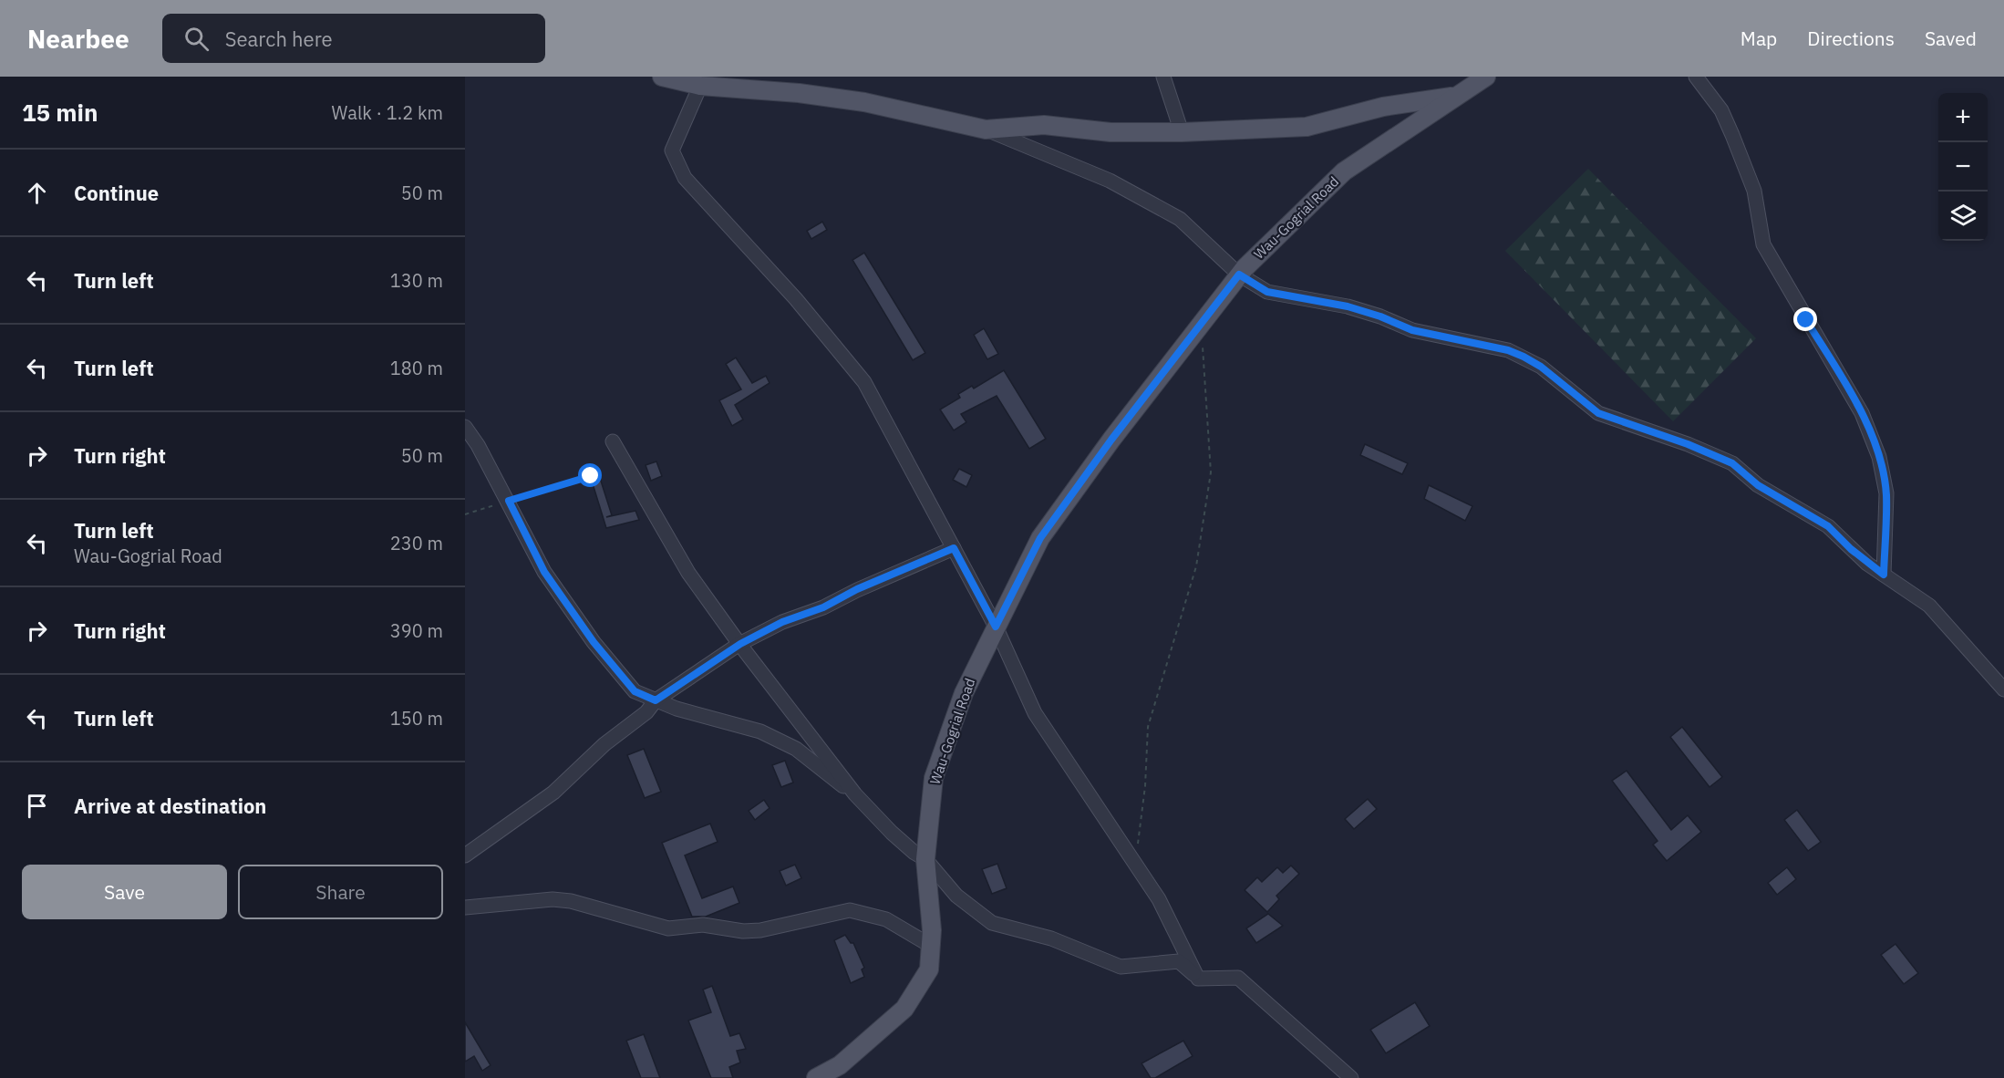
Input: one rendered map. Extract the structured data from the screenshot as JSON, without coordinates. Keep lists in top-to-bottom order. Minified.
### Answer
{"streets":{"main road":["Wau-Gogrial Road"]},"page":{"header":"Nearbee","search":"Search here","nav":["Map","Directions","Saved"],"heading":["15 min","Walk · 1.2 km"],"map_buttons":["+","−"],"list":[["Continue","50 m"],["Turn left","130 m"],["Turn left","180 m"],["Turn right","50 m"],["Turn left","Wau-Gogrial Road","230 m"],["Turn right","390 m"],["Turn left","150 m"],"Arrive at destination"],"buttons":["Save","Share"]}}
